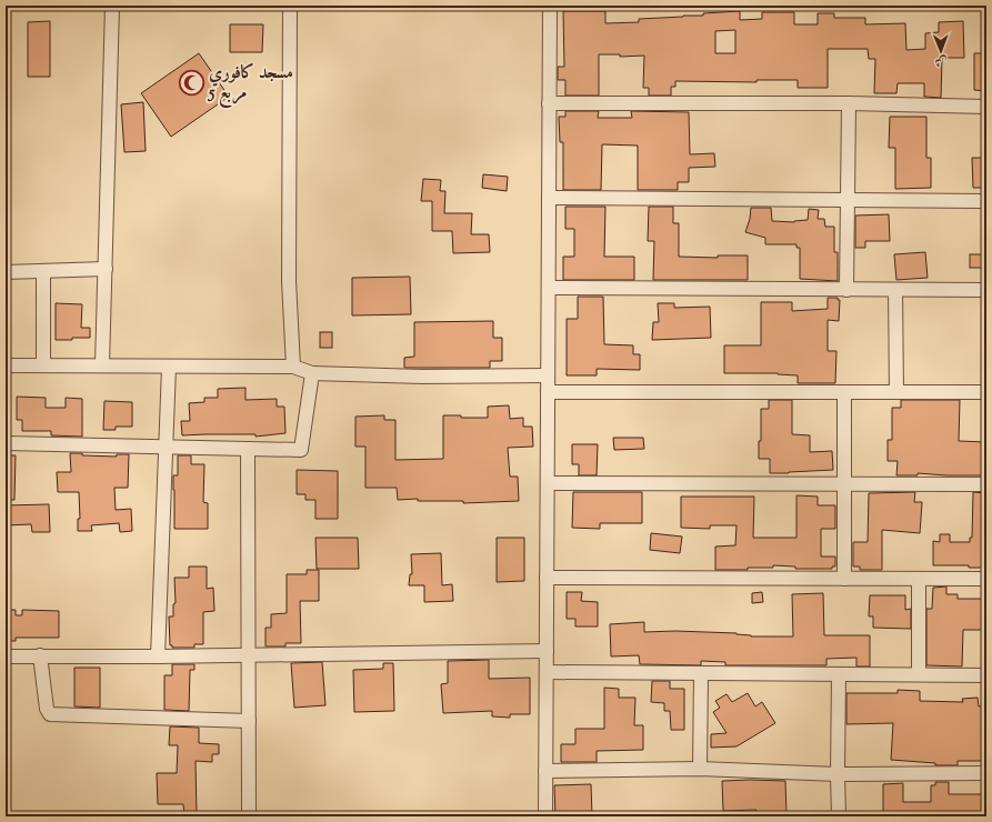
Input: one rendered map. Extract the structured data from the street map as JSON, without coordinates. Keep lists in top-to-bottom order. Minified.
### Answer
{"places":{"mosque":["مسجد كافوري مربع 5"]},"north":"bottom"}
